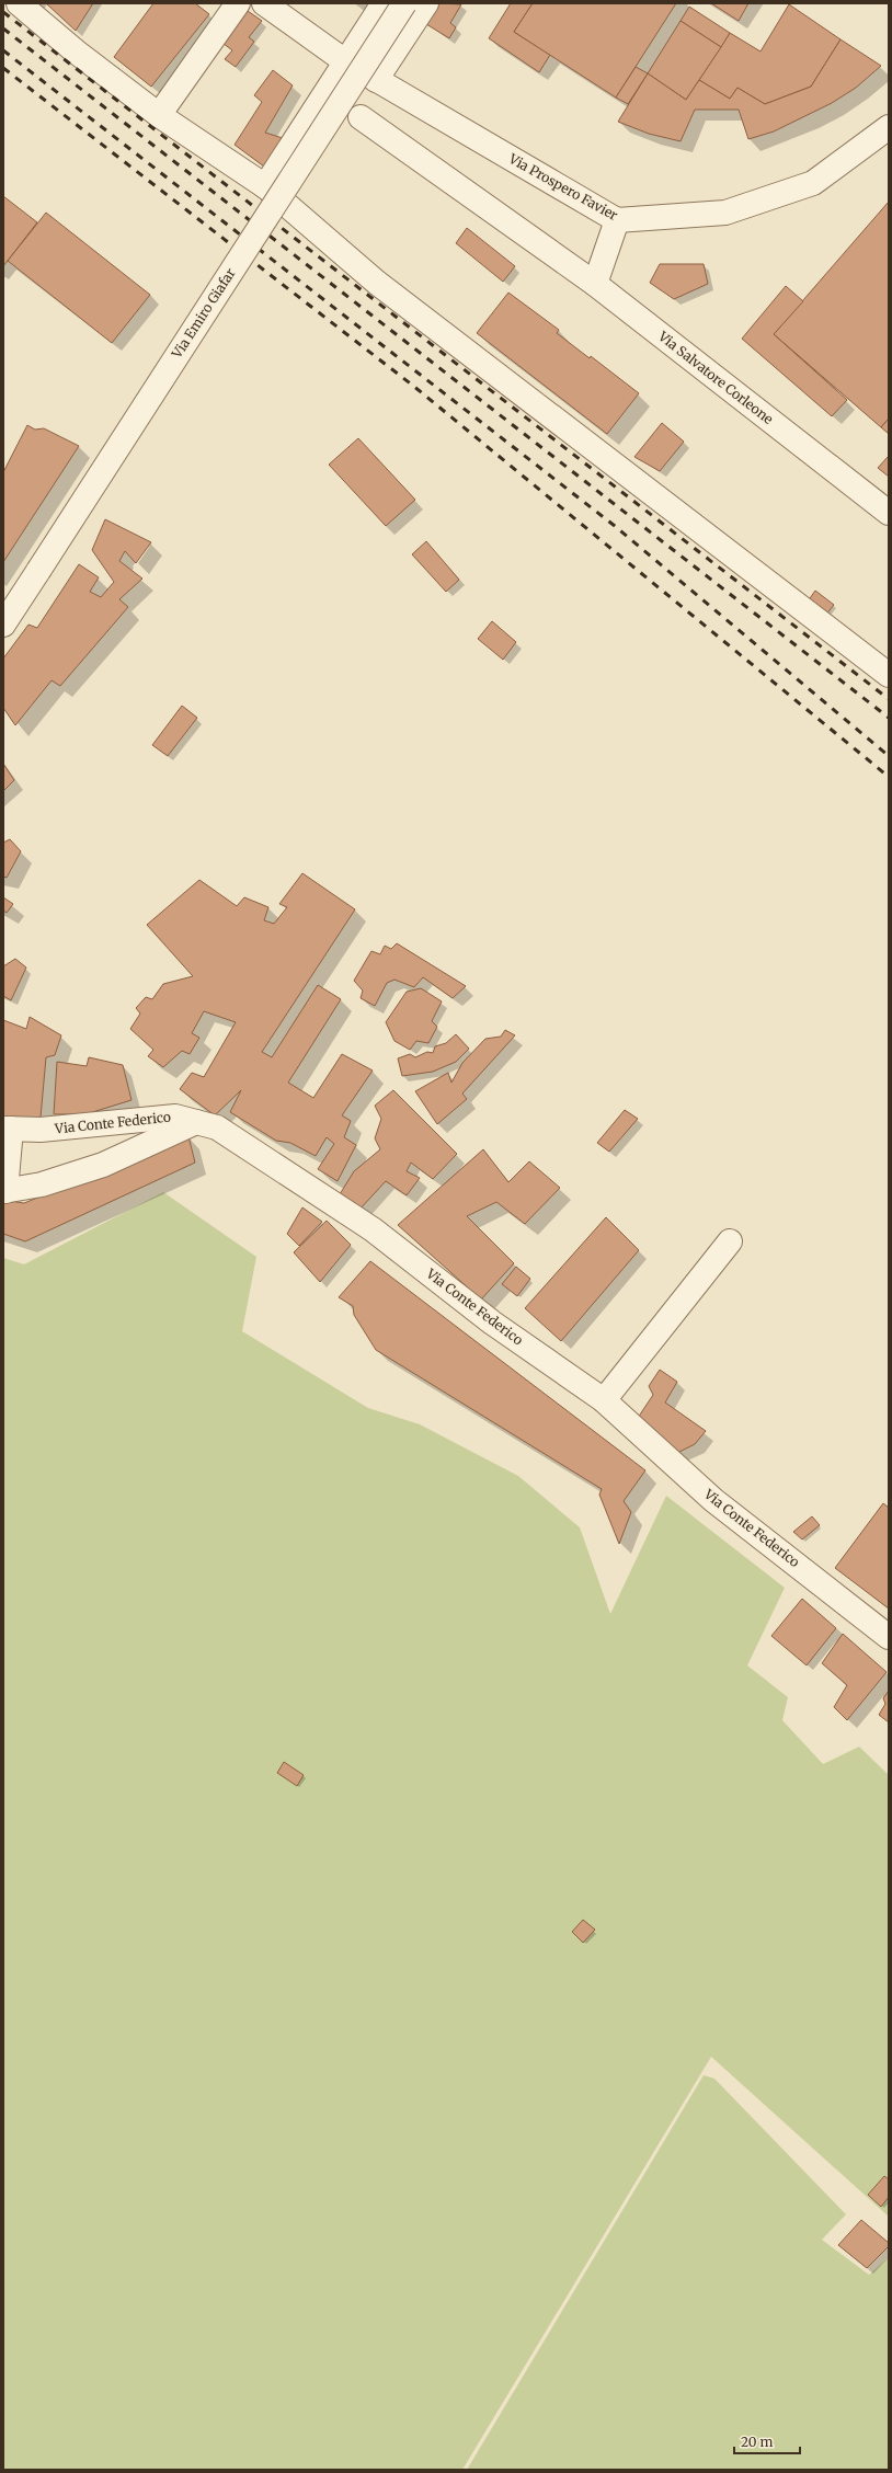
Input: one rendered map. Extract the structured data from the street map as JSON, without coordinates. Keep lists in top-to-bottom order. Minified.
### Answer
{"streets":{"street":["Via Prospero Favier","Via Emiro Giafar","Via Salvatore Corleone","Via Conte Federico"]},"scale_bar":"20 m"}
